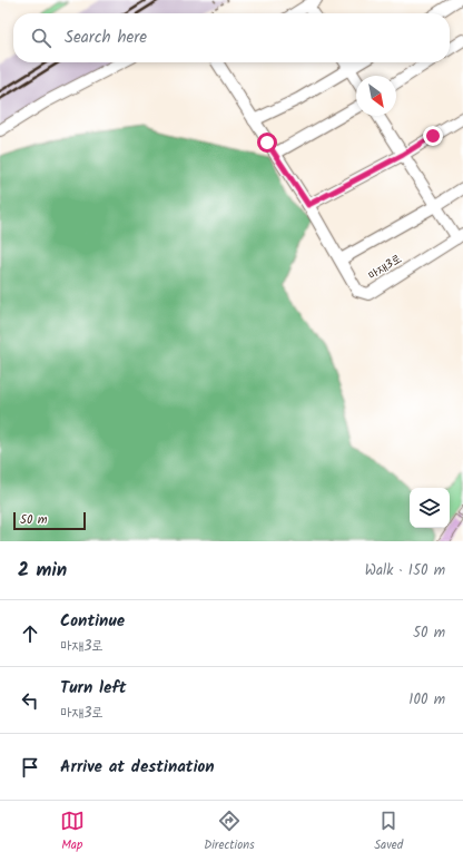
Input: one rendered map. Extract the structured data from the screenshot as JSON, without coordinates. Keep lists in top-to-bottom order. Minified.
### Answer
{"streets":{"street":["마재3로"]},"scale_bar":"50 m","north":"bottom right","page":{"search":"Search here","scale":"50 m","heading":["2 min","Walk · 150 m"],"list":[["Continue","마재3로","50 m"],["Turn left","마재3로","100 m"],"Arrive at destination"],"nav":["Map","Directions","Saved"]}}
